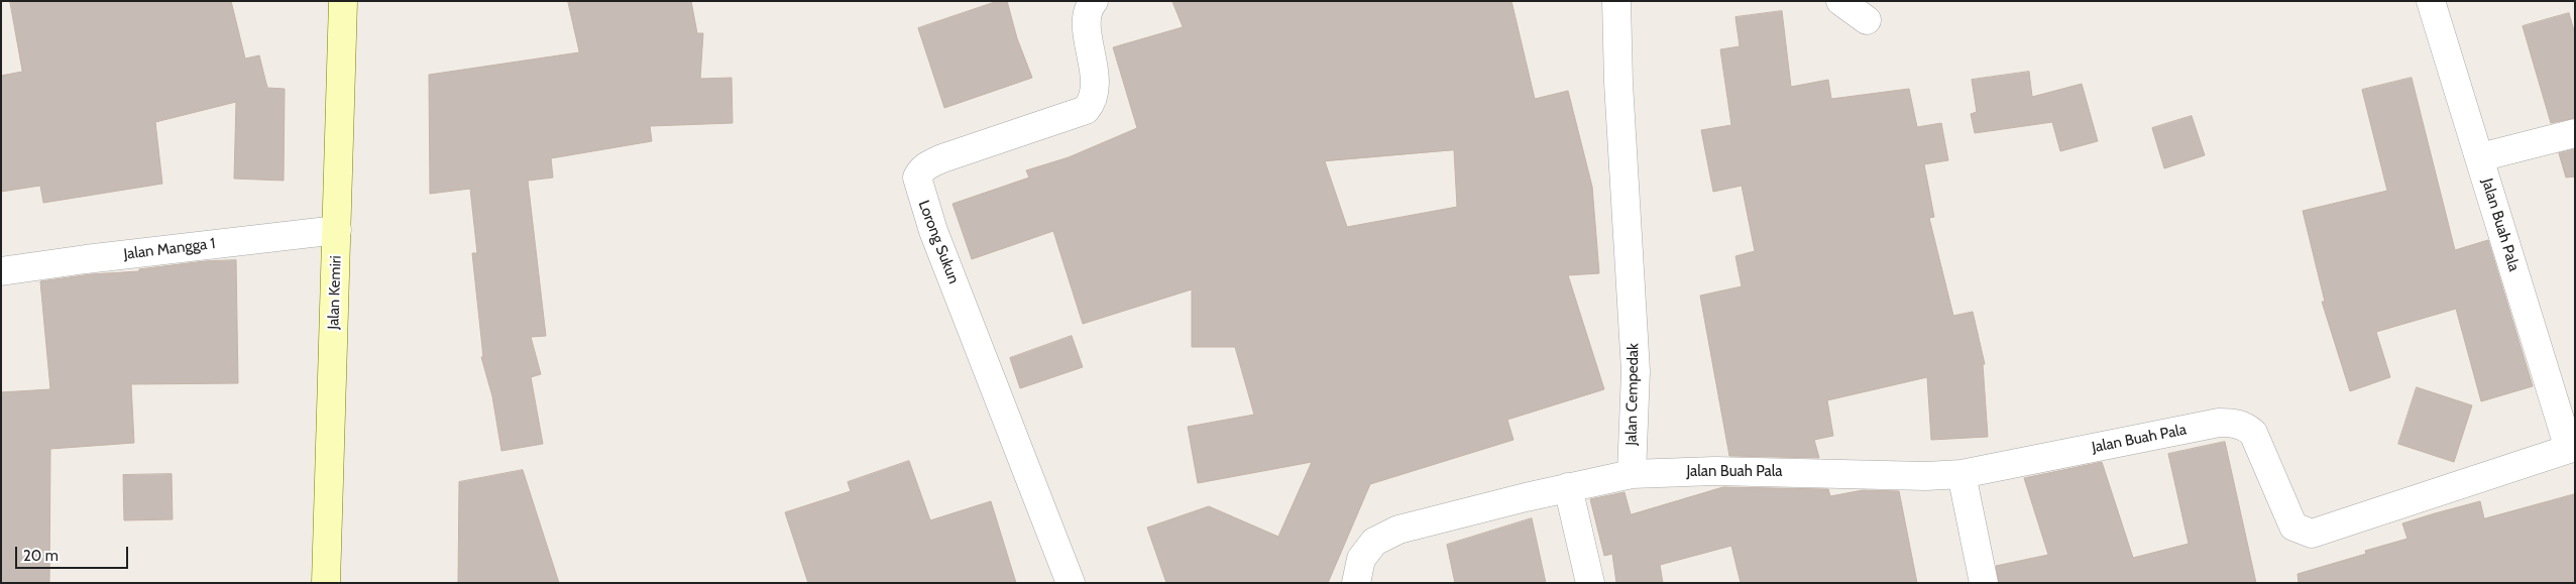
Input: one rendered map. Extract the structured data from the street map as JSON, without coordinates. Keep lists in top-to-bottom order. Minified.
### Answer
{"streets":{"street":["Jalan Buah Pala","Lorong Sukun","Jalan Mangga 1","Jalan Kemiri","Jalan Cempedak"]},"crossings":[["Jalan Buah Pala","Jalan Cempedak"],["Jalan Mangga 1","Jalan Kemiri"]],"scale_bar":"20 m"}
